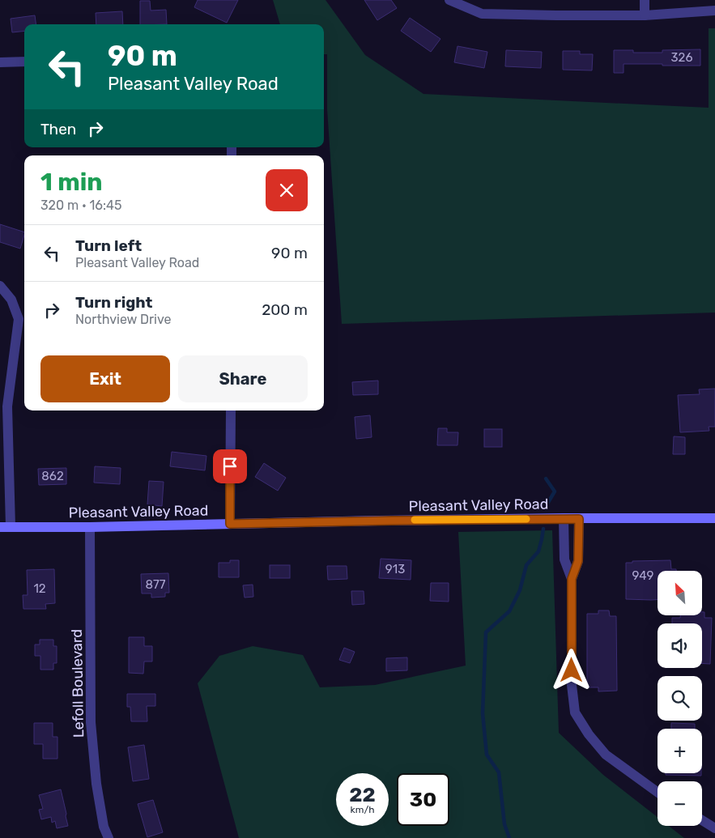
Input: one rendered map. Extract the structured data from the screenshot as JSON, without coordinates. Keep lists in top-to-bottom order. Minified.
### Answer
{"streets":{"main road":["Pleasant Valley Road"],"street":["Lefoll Boulevard"]},"crossings":[["Pleasant Valley Road","Lefoll Boulevard"]],"house_numbers":["326","862","913","949","877","12"],"north":"top left","page":{"turn":["90 m","Pleasant Valley Road"],"then":"Then","heading":["1 min","320 m · 16:45"],"list":[{"name":"Turn left","note":"Pleasant Valley Road","value":"90 m"},{"name":"Turn right","note":"Northview Drive","value":"200 m"}],"buttons":["Exit","Share"],"map_buttons":["+","−"],"speed":"22 km/h","limit":"30"}}
